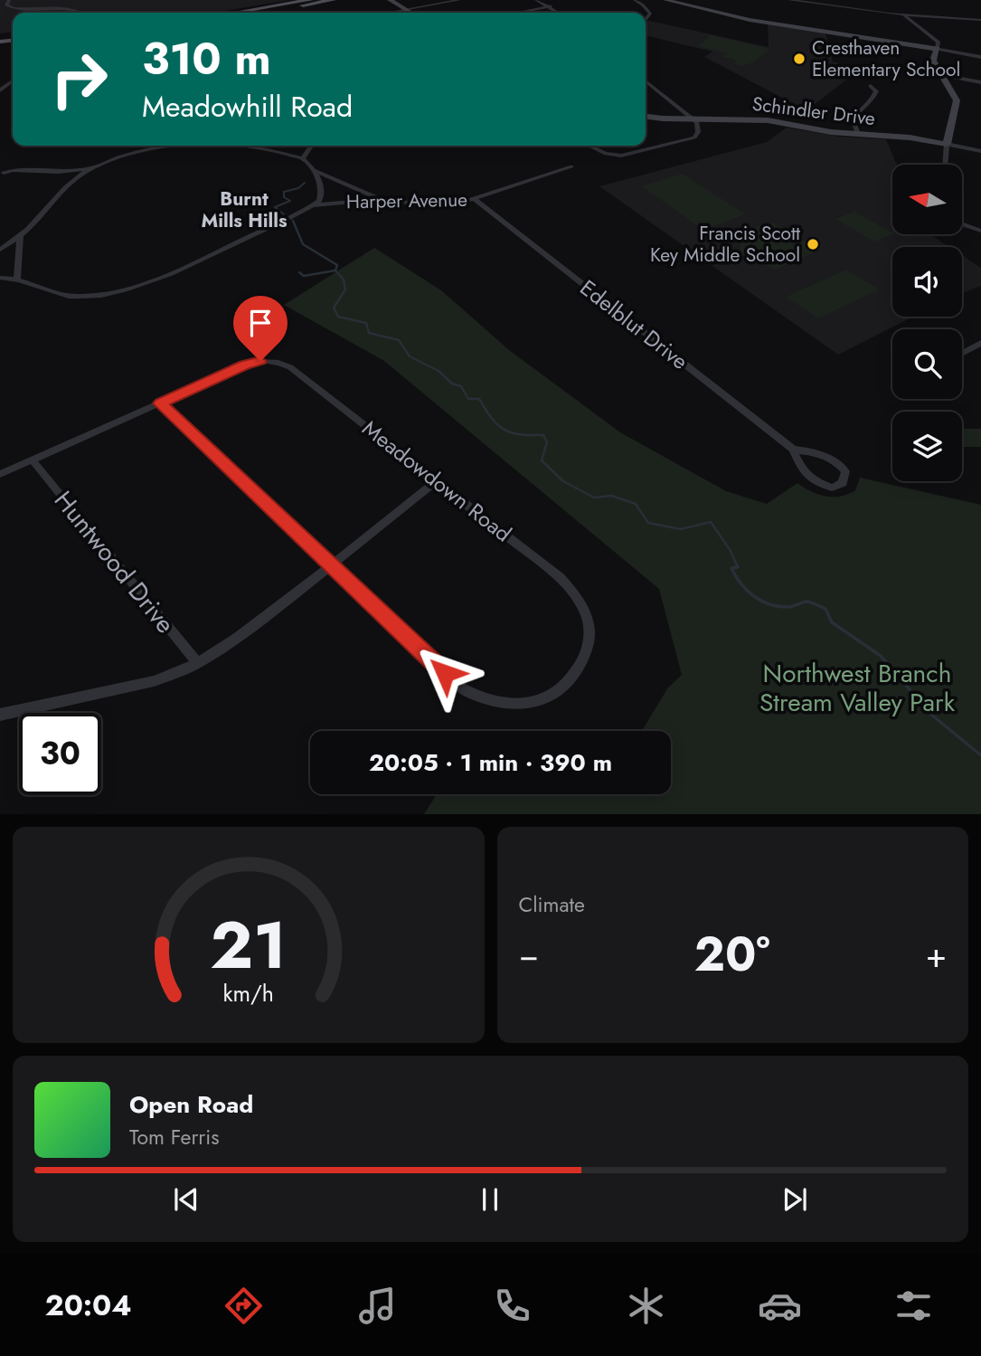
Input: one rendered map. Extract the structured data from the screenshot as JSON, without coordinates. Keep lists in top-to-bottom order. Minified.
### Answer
{"streets":{"street":["Schindler Drive","Harper Avenue","Edelblut Drive","Meadowdown Road","Huntwood Drive"]},"crossings":[["Harper Avenue","Edelblut Drive"]],"districts":["Burnt Mills Hills"],"parks":["Northwest Branch Stream Valley Park"],"places":["Cresthaven Elementary School","Francis Scott Key Middle School"],"north":"left","page":{"turn":["310 m","Meadowhill Road"],"limit":"30","trip":"20:05 · 1 min · 390 m","tile":"Climate","heat":["−","20°","+"],"song":["Open Road","Tom Ferris"],"tabs":"20:04","gauge":["21","km/h"]}}
